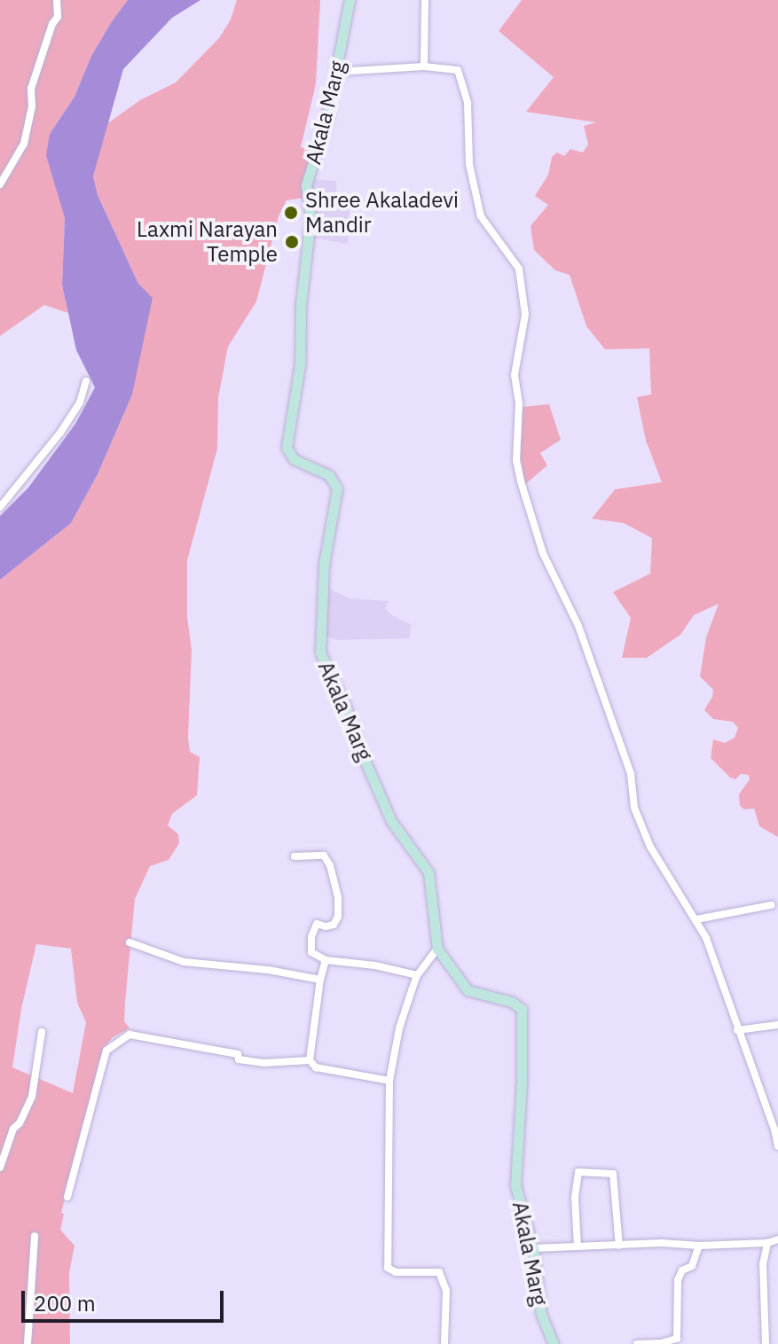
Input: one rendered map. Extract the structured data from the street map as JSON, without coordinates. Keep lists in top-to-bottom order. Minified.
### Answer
{"streets":{"main road":["Akala Marg"]},"places":["Shree Akaladevi Mandir","Laxmi Narayan Temple"],"scale_bar":"200 m"}
